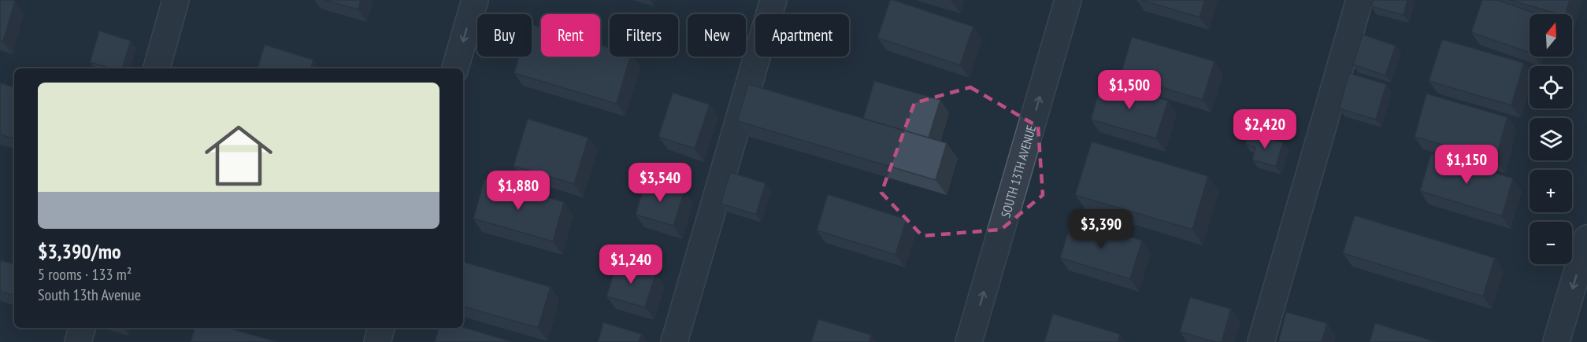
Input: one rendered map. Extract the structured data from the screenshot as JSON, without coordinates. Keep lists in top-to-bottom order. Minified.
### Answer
{"streets":{"street":["SOUTH 13TH AVENUE"]},"one_way":["SOUTH 13TH AVENUE"],"north":"top","page":{"map_buttons":["+","−"],"chip":["Buy","Rent","Filters","New","Apartment"],"list":[{"name":"$3,390/mo","note":"5 rooms · 133 m² · South 13th Avenue"}],"price":["$1,500","$2,420","$1,150","$3,540","$1,880","$3,390","$1,240"]}}
